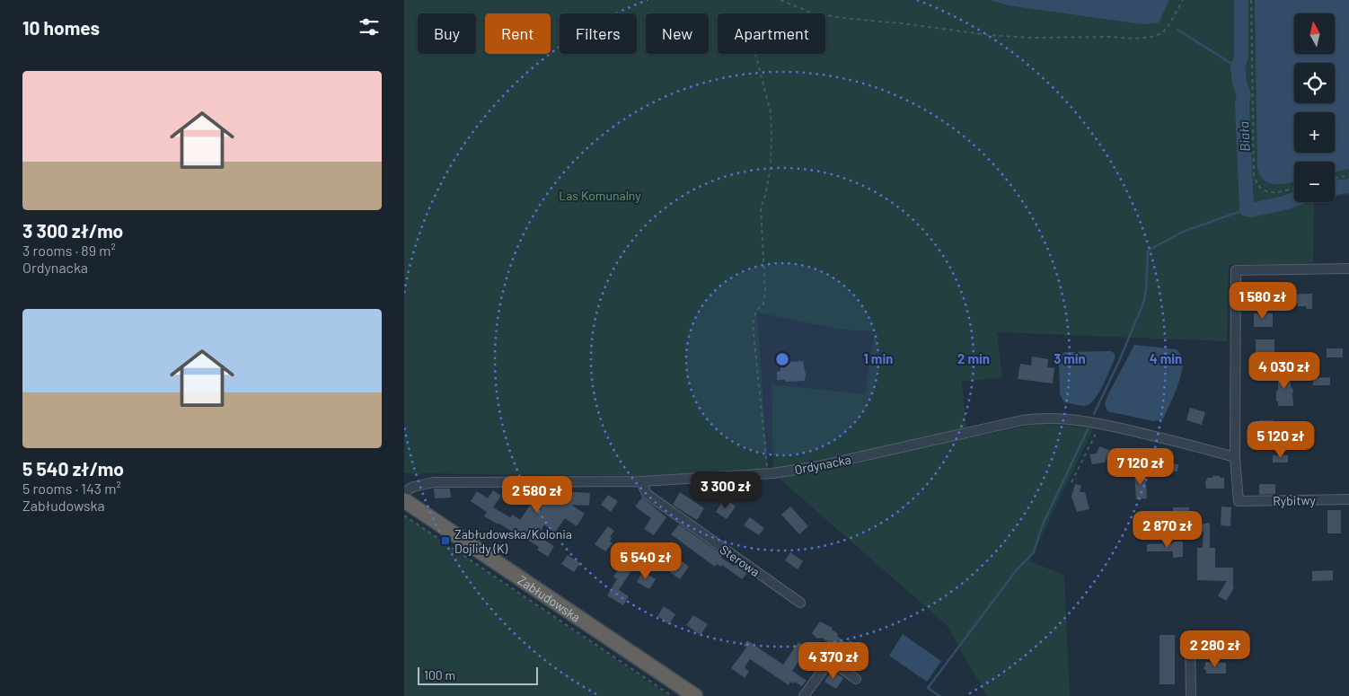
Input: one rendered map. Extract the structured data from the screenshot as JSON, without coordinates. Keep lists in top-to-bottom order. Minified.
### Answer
{"streets":{"highway":["Zabłudowska"],"street":["Ordynacka","Rybitwy","Sterowa"]},"crossings":[["Ordynacka","Rybitwy"],["Ordynacka","Sterowa"]],"water":["Biała"],"parks":["Las Komunalny"],"places":{"transit":["Zabłudowska/Kolonia Dojlidy (K)"]},"scale_bar":"100 m","north":"top","page":{"heading":"10 homes","map_buttons":["+","−"],"chip":["Buy","Rent","Filters","New","Apartment"],"list":[{"name":"3 300 zł/mo","note":"3 rooms · 89 m² · Ordynacka"},{"name":"5 540 zł/mo","note":"5 rooms · 143 m² · Zabłudowska"}],"price":["1 580 zł","4 030 zł","5 120 zł","7 120 zł","3 300 zł","2 580 zł","2 870 zł","5 540 zł","2 280 zł","4 370 zł"],"scale":"100 m"},"rings":["1 min","2 min","3 min","4 min"]}
